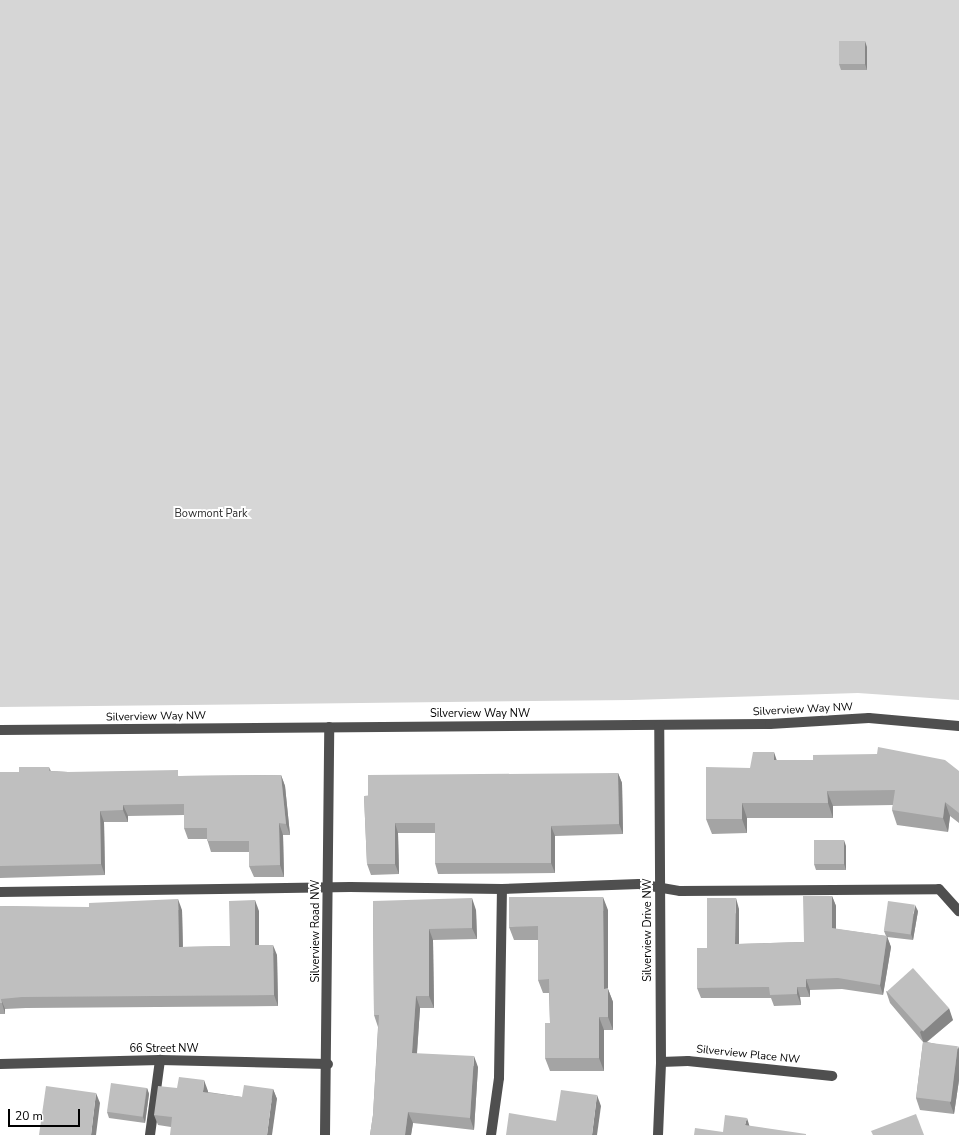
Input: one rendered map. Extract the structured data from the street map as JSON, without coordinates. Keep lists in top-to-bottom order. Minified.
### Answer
{"streets":{"street":["Silverview Way NW","Silverview Drive NW","Silverview Road NW","66 Street NW","Silverview Place NW"]},"crossings":[["Silverview Way NW","Silverview Drive NW"],["Silverview Way NW","Silverview Road NW"],["Silverview Drive NW","Silverview Place NW"],["Silverview Road NW","66 Street NW"]],"parks":["Bowmont Park"],"scale_bar":"20 m"}
